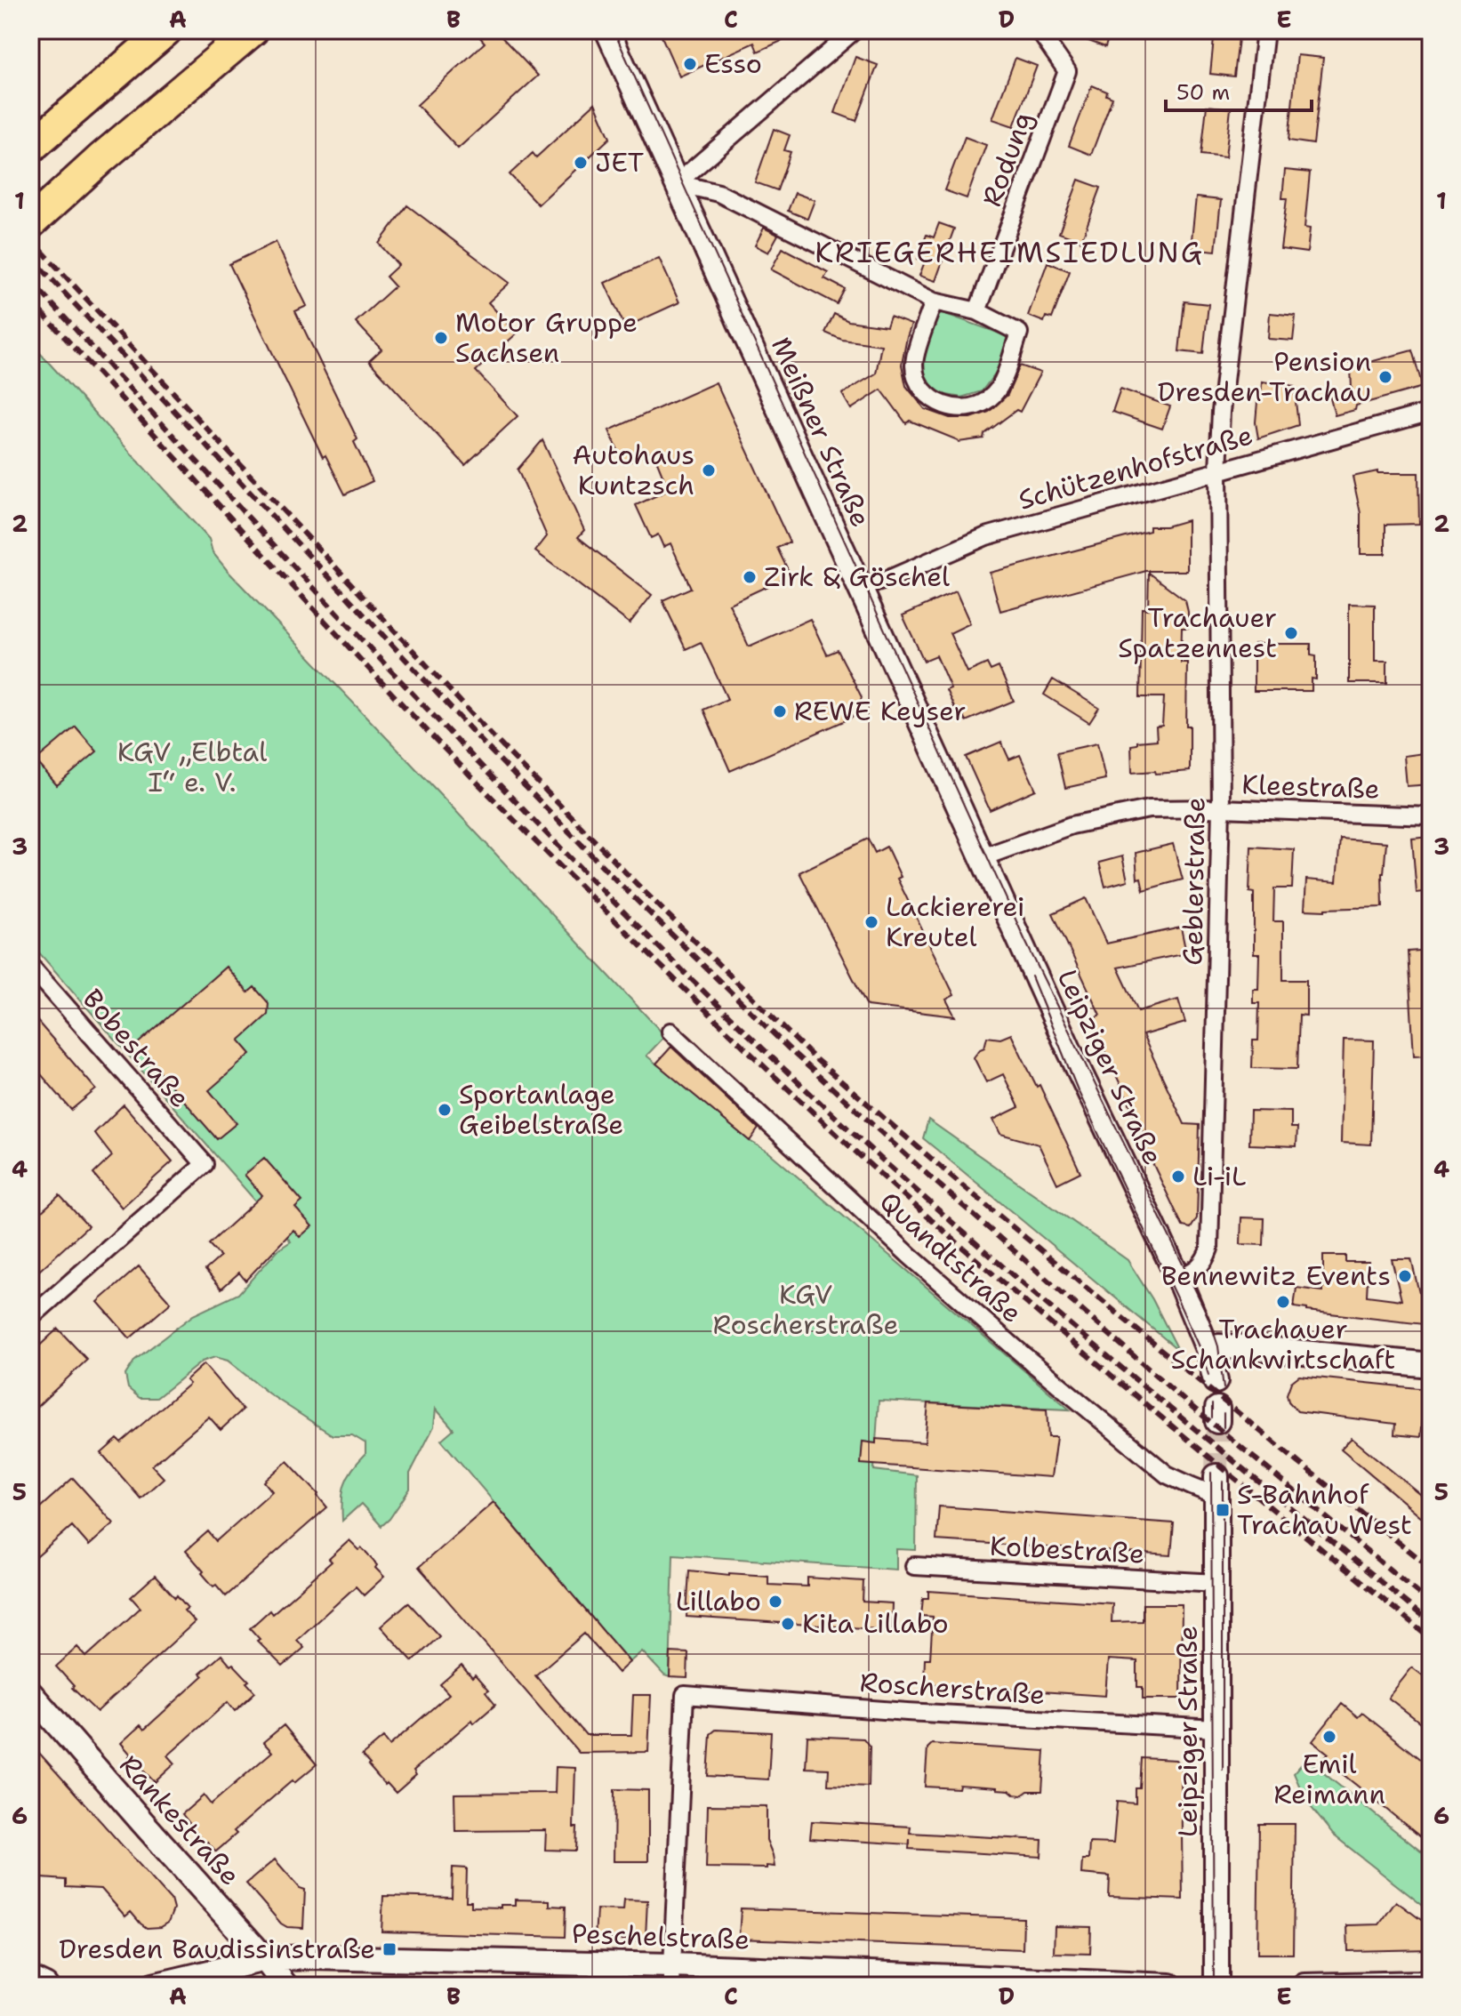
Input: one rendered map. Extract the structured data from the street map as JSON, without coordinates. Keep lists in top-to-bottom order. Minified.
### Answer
{"streets":{"main road":["Meißner Straße","Leipziger Straße","Rankestraße","Peschelstraße"],"street":["Rodung","Schützenhofstraße","Kleestraße","Geblerstraße","Bobestraße","Quandtstraße","Kolbestraße","Roscherstraße"]},"crossings":[["Meißner Straße","Schützenhofstraße"],["Meißner Straße","Kleestraße"],["Meißner Straße","Leipziger Straße"],["Schützenhofstraße","Geblerstraße"],["Kleestraße","Geblerstraße"],["Kleestraße","Leipziger Straße"],["Geblerstraße","Leipziger Straße"],["Leipziger Straße","Quandtstraße"],["Leipziger Straße","Kolbestraße"],["Leipziger Straße","Roscherstraße"],["Roscherstraße","Peschelstraße"],["Rankestraße","Peschelstraße"]],"districts":["KRIEGERHEIMSIEDLUNG"],"parks":["KGV „Elbtal I“ e. V.","KGV Roscherstraße"],"places":{"other":["Esso","JET","Motor Gruppe Sachsen","Pension Dresden-Trachau","Autohaus Kuntzsch","Zirk & Göschel","Trachauer Spatzennest","REWE Keyser","Lackiererei Kreutel","Sportanlage Geibelstraße","Li-iL","Bennewitz Events","Trachauer Schankwirtschaft","Lillabo","Kita Lillabo","Emil Reimann"],"transit":["S-Bahnhof Trachau West","Dresden Baudissinstraße"]},"scale_bar":"50 m","grid":{"columns":["A","B","C","D","E"],"rows":["1","2","3","4","5","6"]}}
